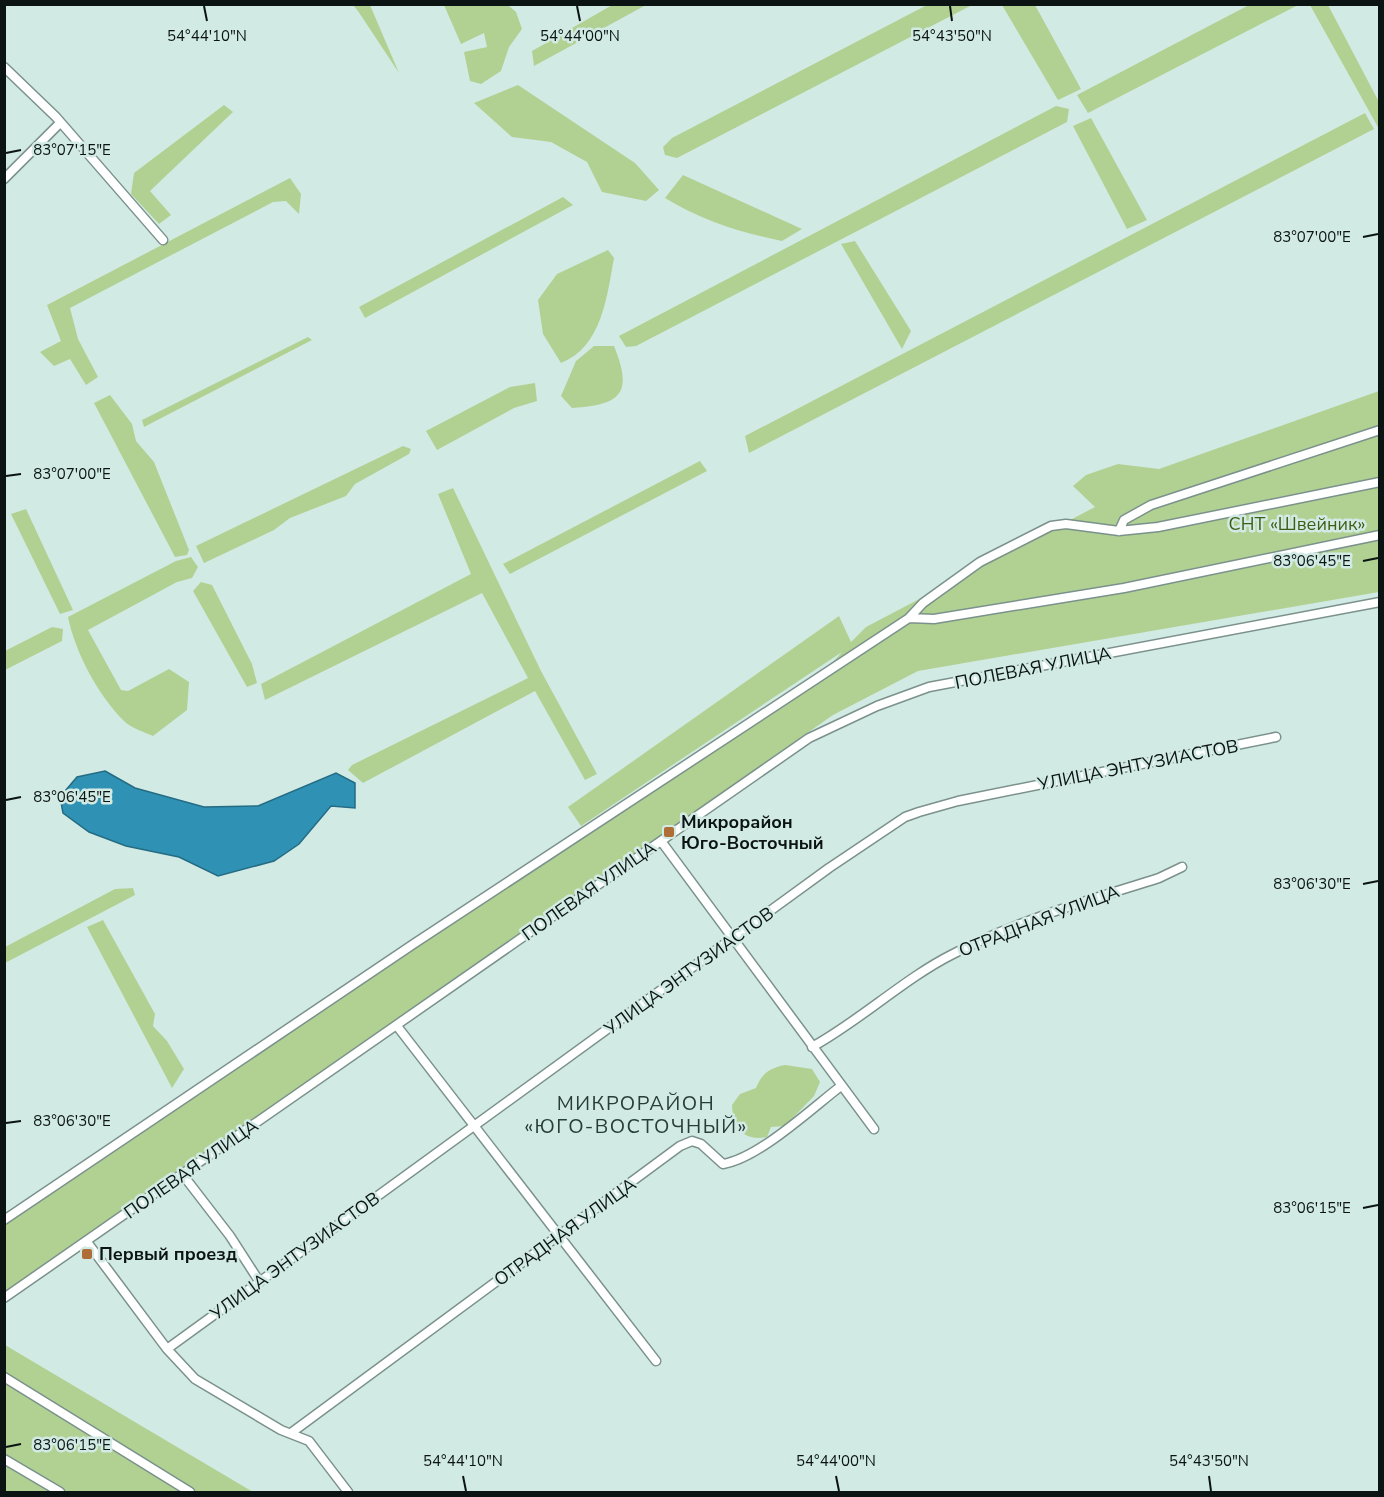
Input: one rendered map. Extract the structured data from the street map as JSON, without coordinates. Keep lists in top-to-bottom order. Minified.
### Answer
{"streets":{"street":["ПОЛЕВАЯ УЛИЦА","УЛИЦА ЭНТУЗИАСТОВ","ОТРАДНАЯ УЛИЦА"]},"districts":["МИКРОРАЙОН «ЮГО-ВОСТОЧНЫЙ»"],"parks":["СНТ «Швейник»"],"places":{"transit":["Микрорайон Юго-Восточный","Первый проезд"]},"coordinates":["54°44'10\"N","54°44'00\"N","54°43'50\"N","83°07'15\"E","83°07'00\"E","83°06'45\"E","83°06'30\"E","83°06'15\"E"]}
